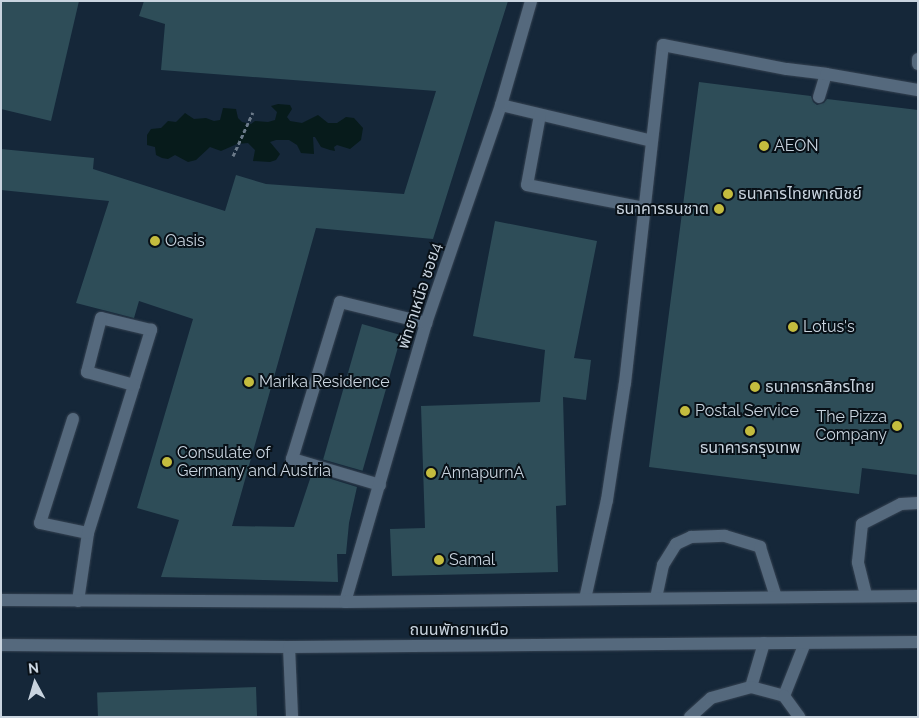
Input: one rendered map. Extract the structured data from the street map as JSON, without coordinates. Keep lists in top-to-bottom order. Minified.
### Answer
{"streets":{"main road":["พัทยาเหนือ ซอย4","ถนนพัทยาเหนือ"]},"crossings":[["พัทยาเหนือ ซอย4","ถนนพัทยาเหนือ"]],"places":["AEON","ธนาคารไทยพาณิชย์","ธนาคารธนชาต","Oasis","Lotus's","Marika Residence","ธนาคารกสิกรไทย","Postal Service","The Pizza Company","ธนาคารกรุงเทพ","Consulate of Germany and Austria","AnnapurnA","Samal"],"north":"top"}
